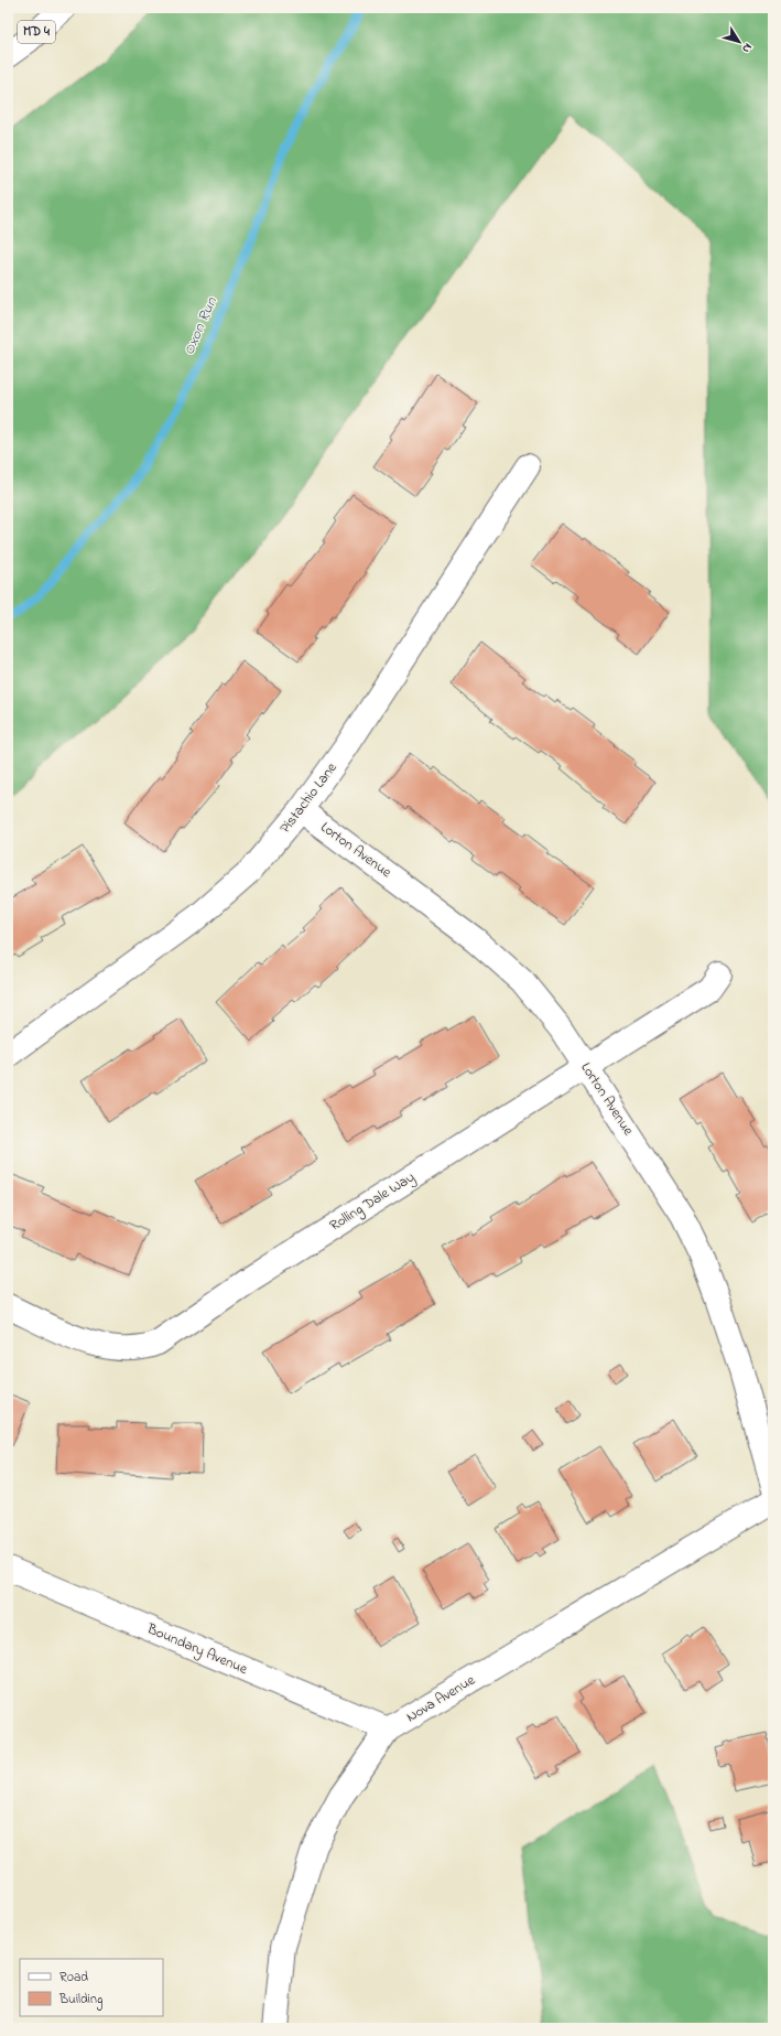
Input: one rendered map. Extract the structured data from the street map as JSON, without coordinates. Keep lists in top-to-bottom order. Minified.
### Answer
{"streets":{"main road":["MD 4","Pistachio Lane","Lorton Avenue","Rolling Dale Way","Boundary Avenue","Nova Avenue"]},"crossings":[["Pistachio Lane","Lorton Avenue"],["Lorton Avenue","Rolling Dale Way"],["Boundary Avenue","Nova Avenue"]],"water":["Oxon Run"],"legend":["Road","Building"],"north":"bottom right"}
